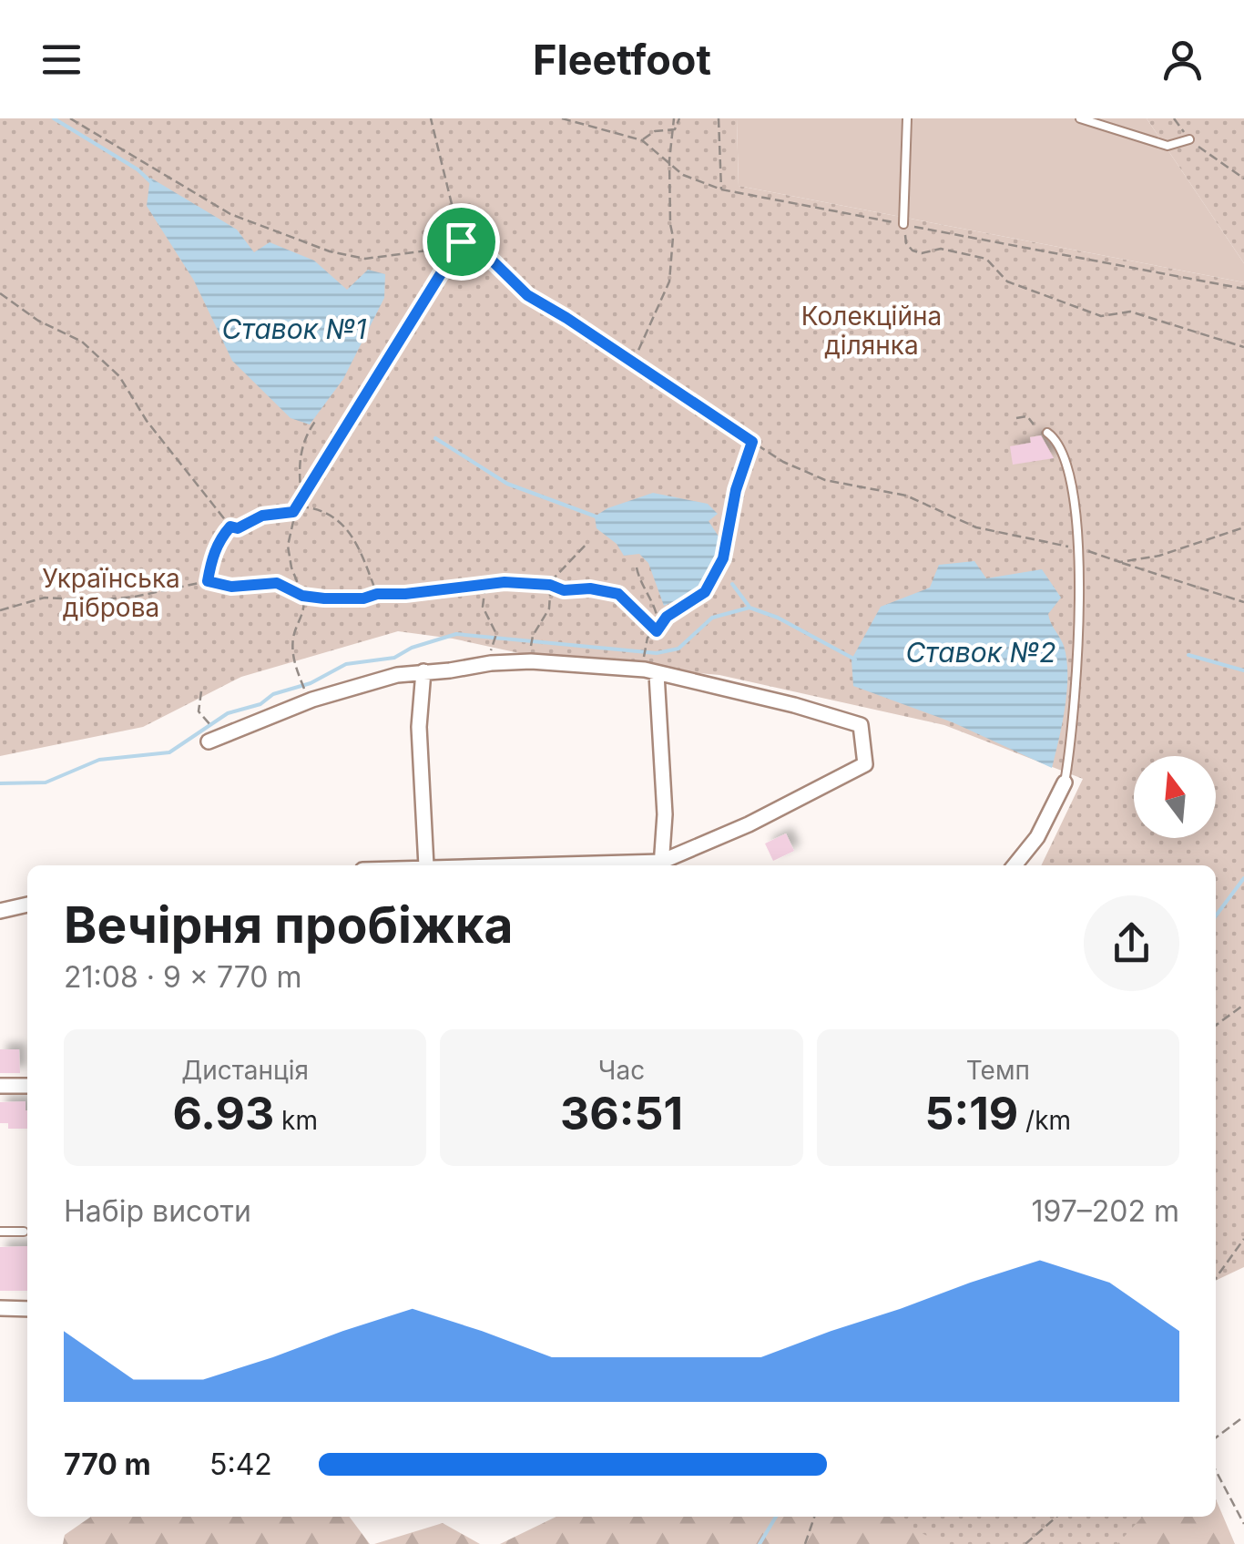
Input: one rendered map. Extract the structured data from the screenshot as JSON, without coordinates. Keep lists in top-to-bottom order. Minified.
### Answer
{"water":["Ставок №1","Ставок №2"],"parks":["Колекційна ділянка","Українська діброва"],"north":"top","page":{"header":"Fleetfoot","heading":["Вечірня пробіжка","21:08 · 9 × 770 m"],"stats":[["Дистанція","6.93 km"],["Час","36:51"],["Темп","5:19 /km"]],"chart":["Набір висоти","197–202 m"],"list":[{"name":"770 m","note":"5:42"}]}}
